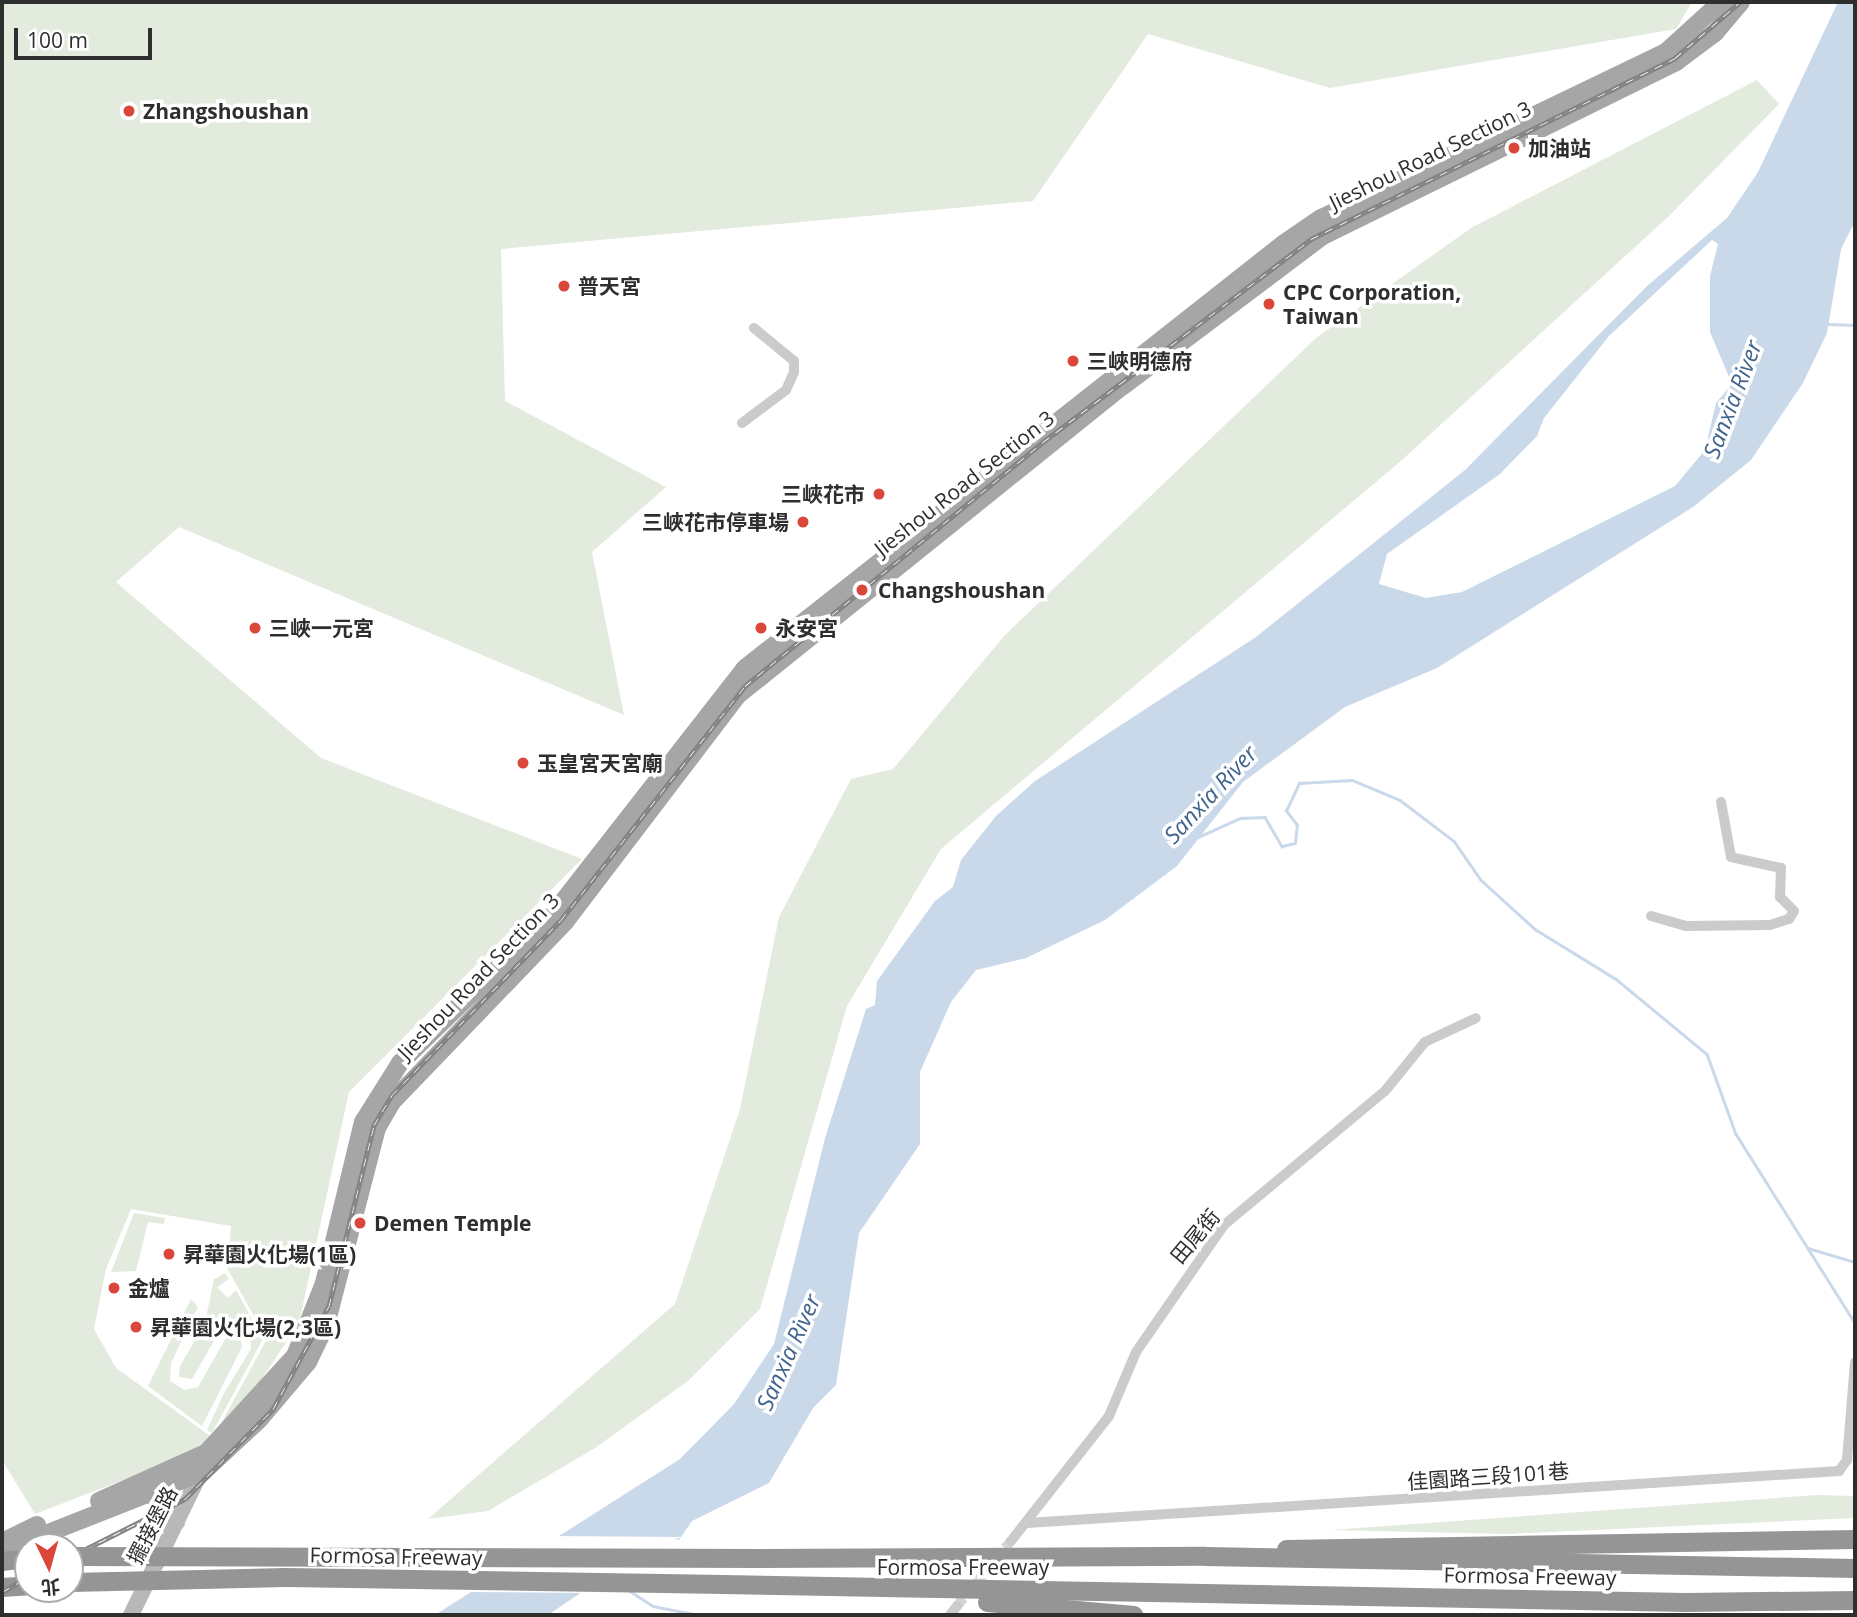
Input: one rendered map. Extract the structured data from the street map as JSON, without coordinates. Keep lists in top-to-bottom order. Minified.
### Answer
{"streets":{"highway":["Formosa Freeway"],"main road":["Jieshou Road Section 3"],"street":["田尾街","佳園路三段101巷","擺接堡路"]},"crossings":[["Jieshou Road Section 3","擺接堡路"],["田尾街","佳園路三段101巷"]],"water":["Sanxia River"],"places":["Zhangshoushan","加油站","普天宮","CPC Corporation, Taiwan","三峽明德府","三峽花市","三峽花市停車場","Changshoushan","三峽一元宮","永安宮","玉皇宮天宮廟","Demen Temple","昇華園火化場(1區)","金爐","昇華園火化場(2,3區)"],"scale_bar":"100 m","north":"bottom"}
